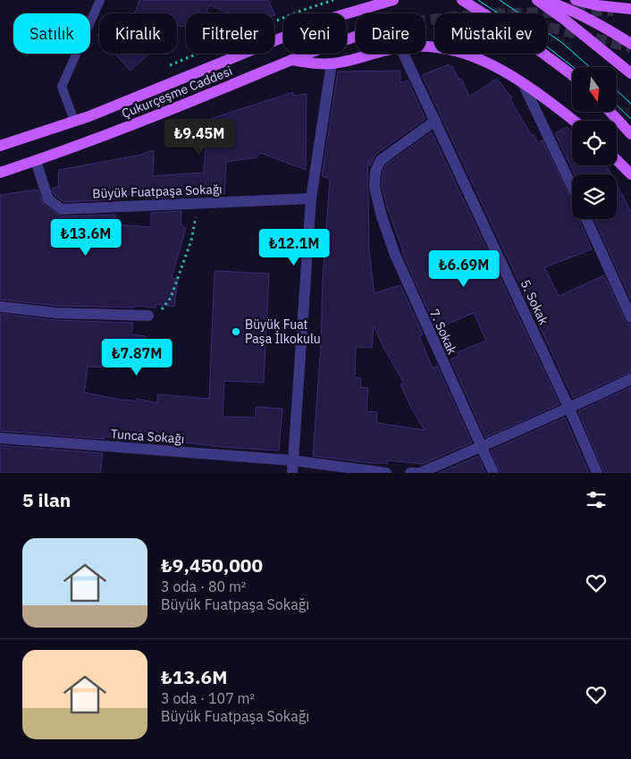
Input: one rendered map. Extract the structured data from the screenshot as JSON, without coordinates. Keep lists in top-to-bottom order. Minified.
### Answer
{"streets":{"main road":["Çukurçeşme Caddesi"],"street":["Büyük Fuatpaşa Sokağı","5. Sokak","7. Sokak","Tunca Sokağı"]},"crossings":[["Çukurçeşme Caddesi","Büyük Fuatpaşa Sokağı"],["5. Sokak","7. Sokak"]],"places":["Büyük Fuat Paşa İlkokulu"],"north":"bottom","page":{"chip":["Satılık","Kiralık","Filtreler","Yeni","Daire","Müstakil ev"],"price":["₺9.45M","₺13.6M","₺12.1M","₺6.69M","₺7.87M"],"heading":"5 ilan","list":[{"name":"₺9,450,000","note":"3 oda · 80 m² · Büyük Fuatpaşa Sokağı"},{"name":"₺13.6M","note":"3 oda · 107 m² · Büyük Fuatpaşa Sokağı"}]}}
